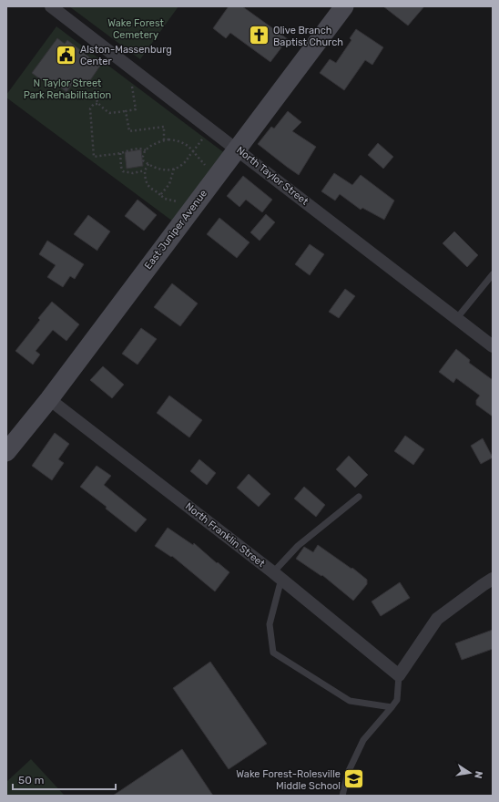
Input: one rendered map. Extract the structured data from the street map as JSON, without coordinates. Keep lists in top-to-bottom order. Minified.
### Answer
{"streets":{"street":["North Taylor Street","East Juniper Avenue","North Franklin Street"]},"crossings":[["North Taylor Street","East Juniper Avenue"],["East Juniper Avenue","North Franklin Street"]],"parks":["Wake Forest Cemetery","N Taylor Street Park Rehabilitation"],"places":{"church":["Olive Branch Baptist Church"],"public building":["Alston-Massenburg Center"],"school or university":["Wake Forest-Rolesville Middle School"]},"scale_bar":"50 m","north":"right"}
